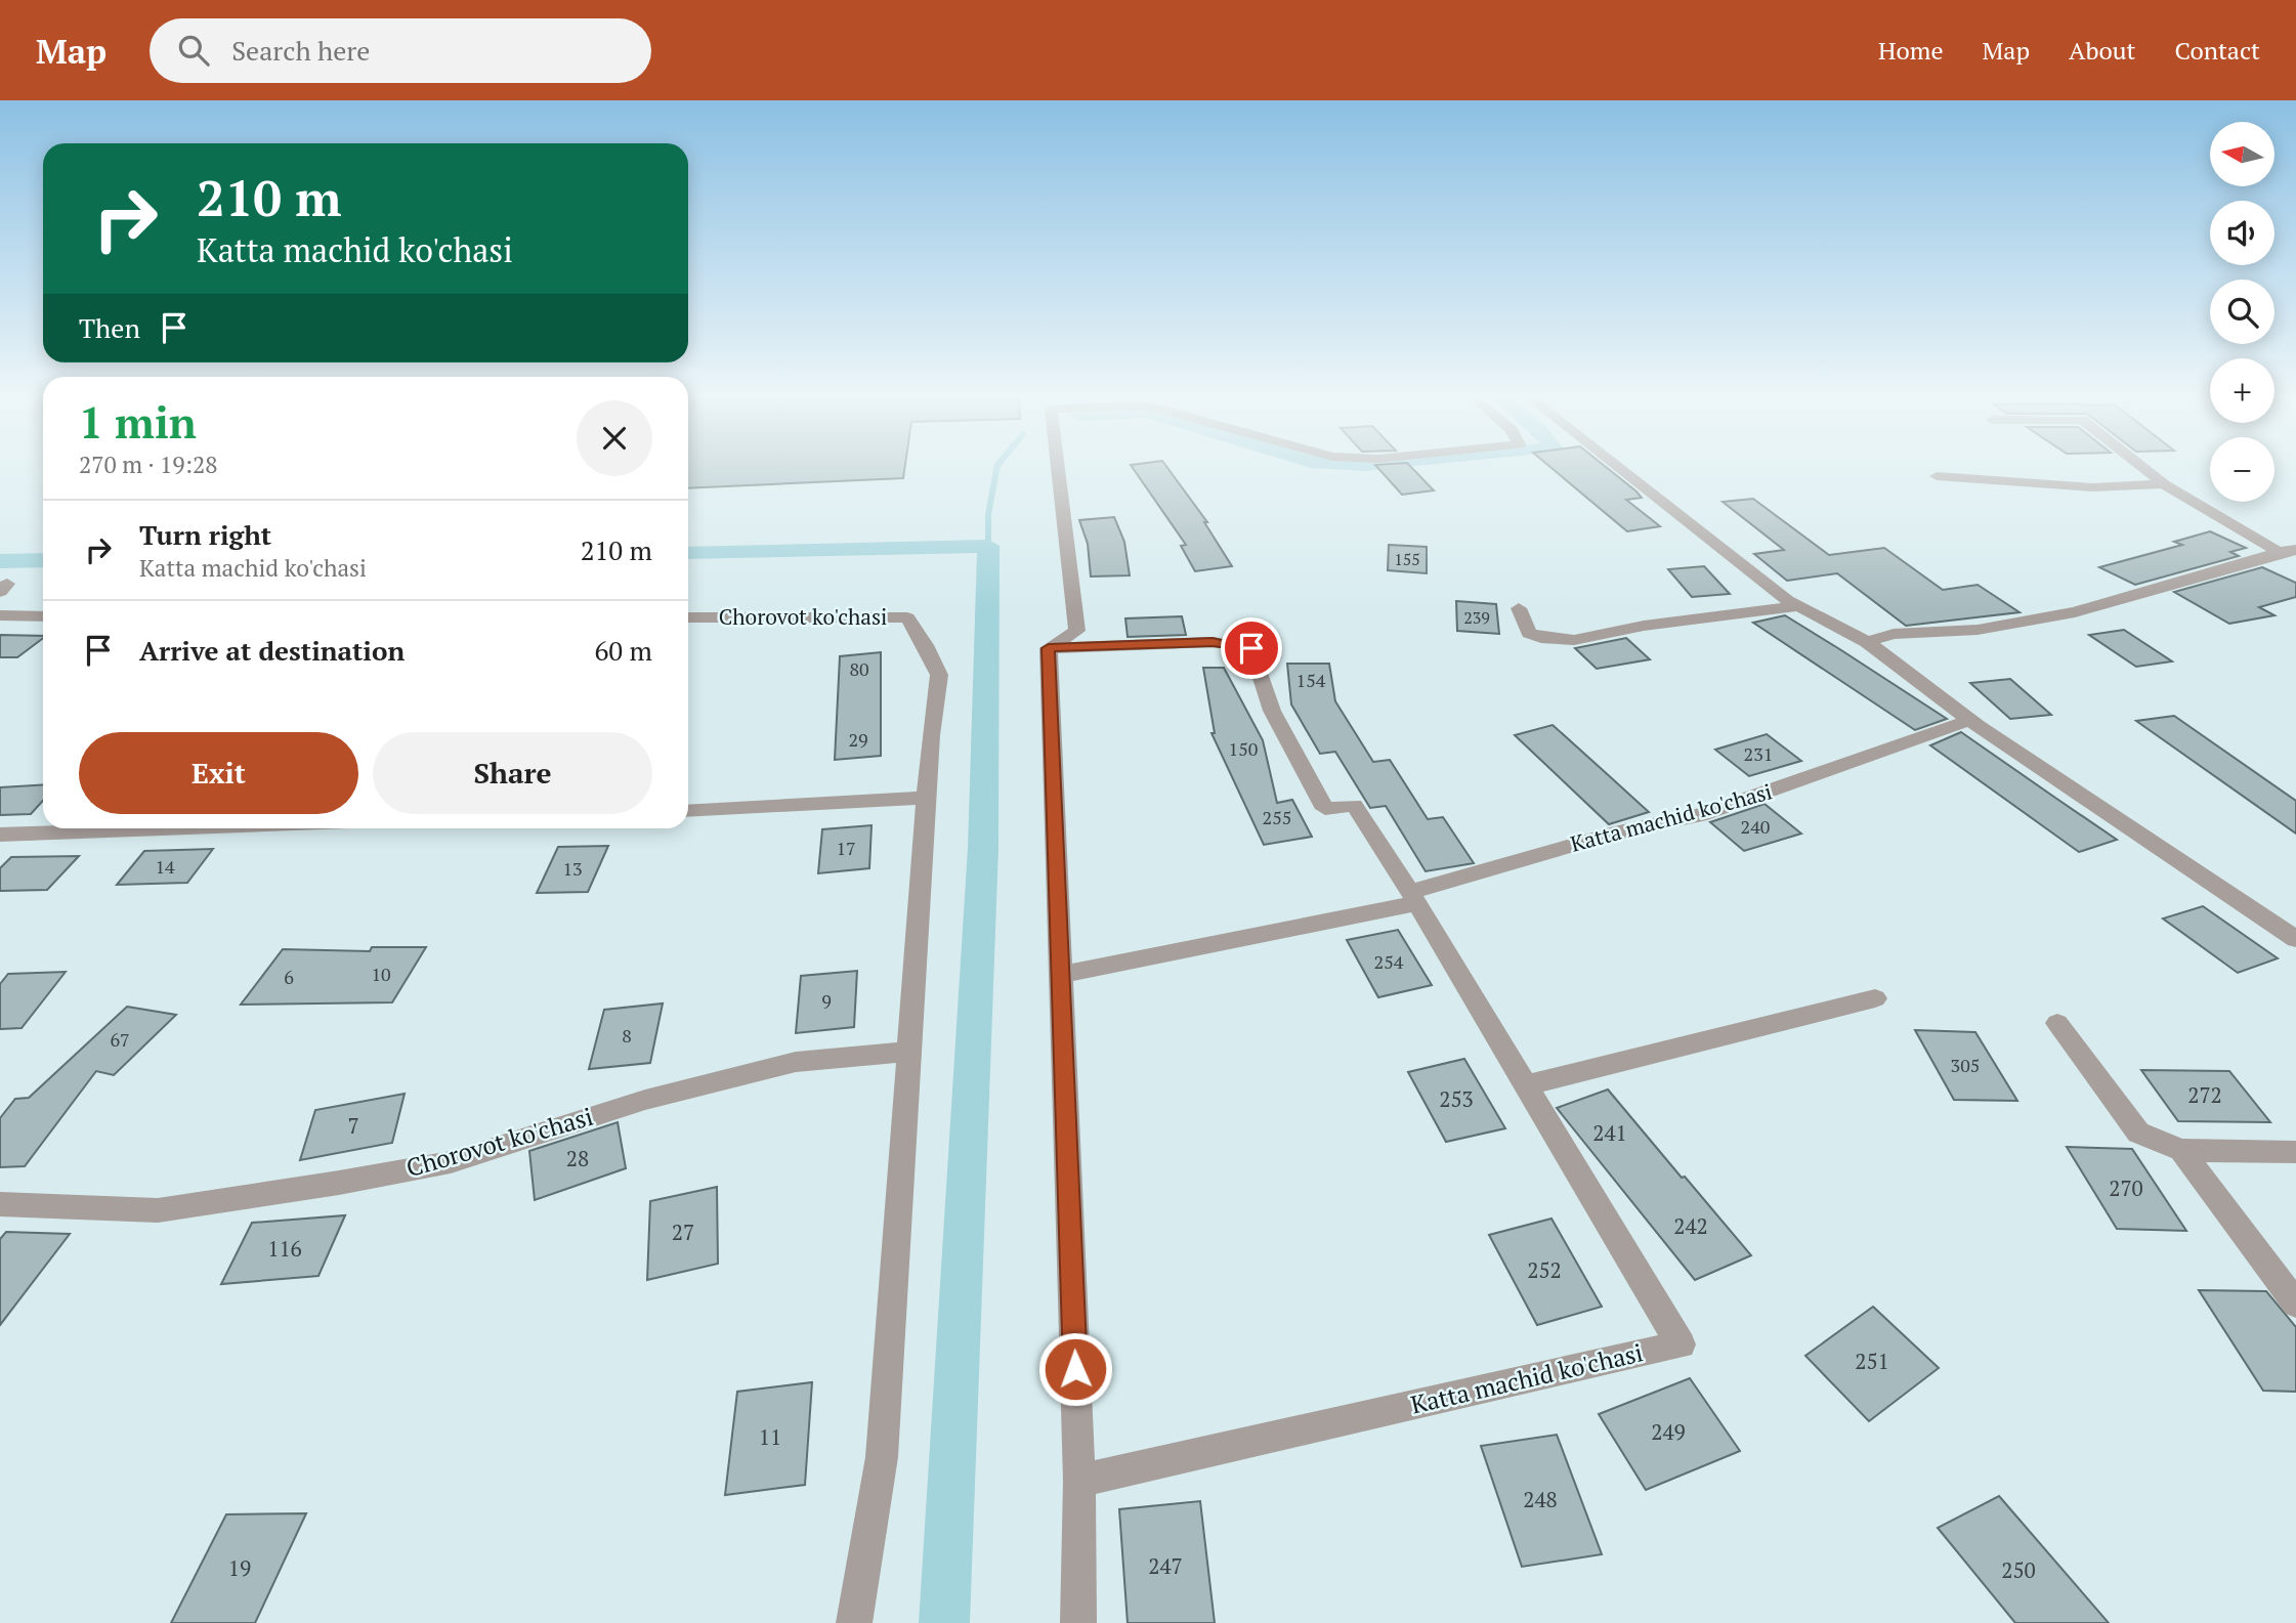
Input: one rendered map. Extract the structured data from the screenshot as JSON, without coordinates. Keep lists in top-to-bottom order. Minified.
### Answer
{"streets":{"street":["Chorovot ko'chasi","Katta machid ko'chasi"]},"house_numbers":["155","239","80","154","29","150","231","255","240","17","14","13","254","10","6","9","8","67","305","272","253","7","241","28","270","242","27","116","252","251","249","11","248","247","19","250"],"north":"left","page":{"header":"Map","search":"Search here","nav":["Home","Map","About","Contact"],"map_buttons":["+","−"],"turn":["210 m","Katta machid ko'chasi"],"then":"Then","heading":["1 min","270 m · 19:28"],"list":[{"name":"Turn right","note":"Katta machid ko'chasi","value":"210 m"},{"name":"Arrive at destination","value":"60 m"}],"buttons":["Exit","Share"]}}
